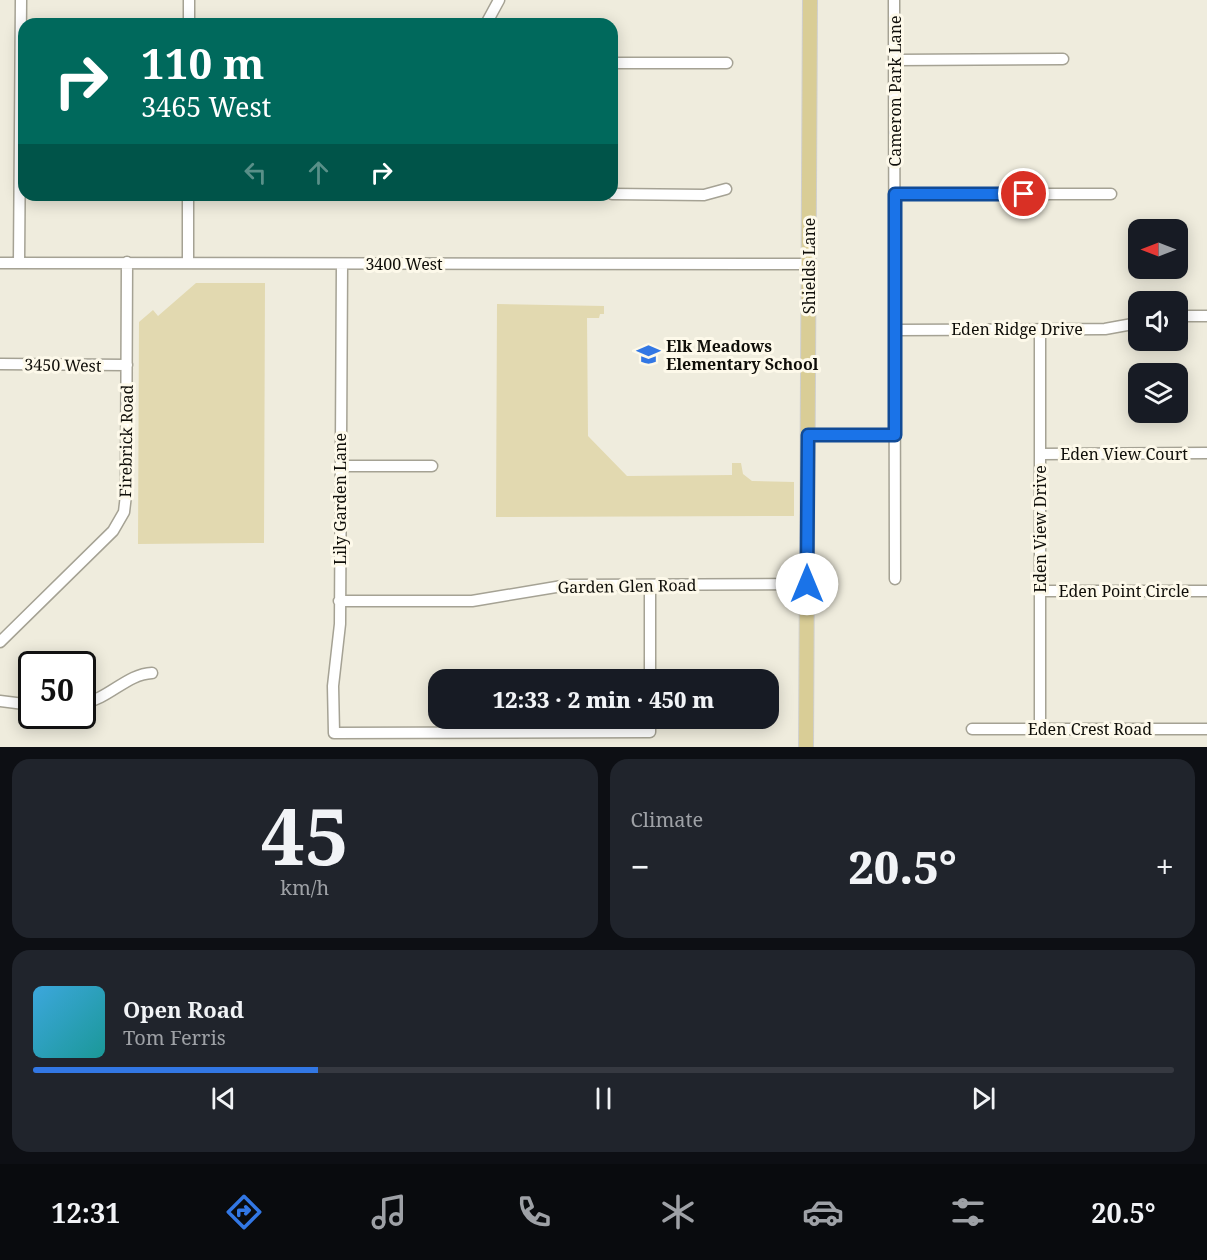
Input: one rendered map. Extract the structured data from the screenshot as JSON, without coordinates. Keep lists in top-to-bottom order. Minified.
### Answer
{"streets":{"main road":["Shields Lane"],"street":["Cameron Park Lane","3400 West","Eden Ridge Drive","3450 West","Firebrick Road","Eden View Court","Lily Garden Lane","Eden View Drive","Garden Glen Road","Eden Point Circle","Eden Crest Road"]},"crossings":[["Cameron Park Lane","Eden Ridge Drive"],["3400 West","Shields Lane"],["3400 West","Firebrick Road"],["3400 West","Lily Garden Lane"],["Shields Lane","Garden Glen Road"],["Eden Ridge Drive","Eden View Drive"],["3450 West","Firebrick Road"],["Eden View Court","Eden View Drive"],["Lily Garden Lane","Garden Glen Road"],["Eden View Drive","Eden Point Circle"],["Eden View Drive","Eden Crest Road"]],"places":{"school or university":["Elk Meadows Elementary School"]},"north":"left","page":{"turn":["110 m","3465 West"],"limit":"50","trip":"12:33 · 2 min · 450 m","tile":[["45","km/h"],"Climate"],"heat":["−","20.5°","+"],"song":["Open Road","Tom Ferris"],"tabs":["12:31","20.5°"]}}
